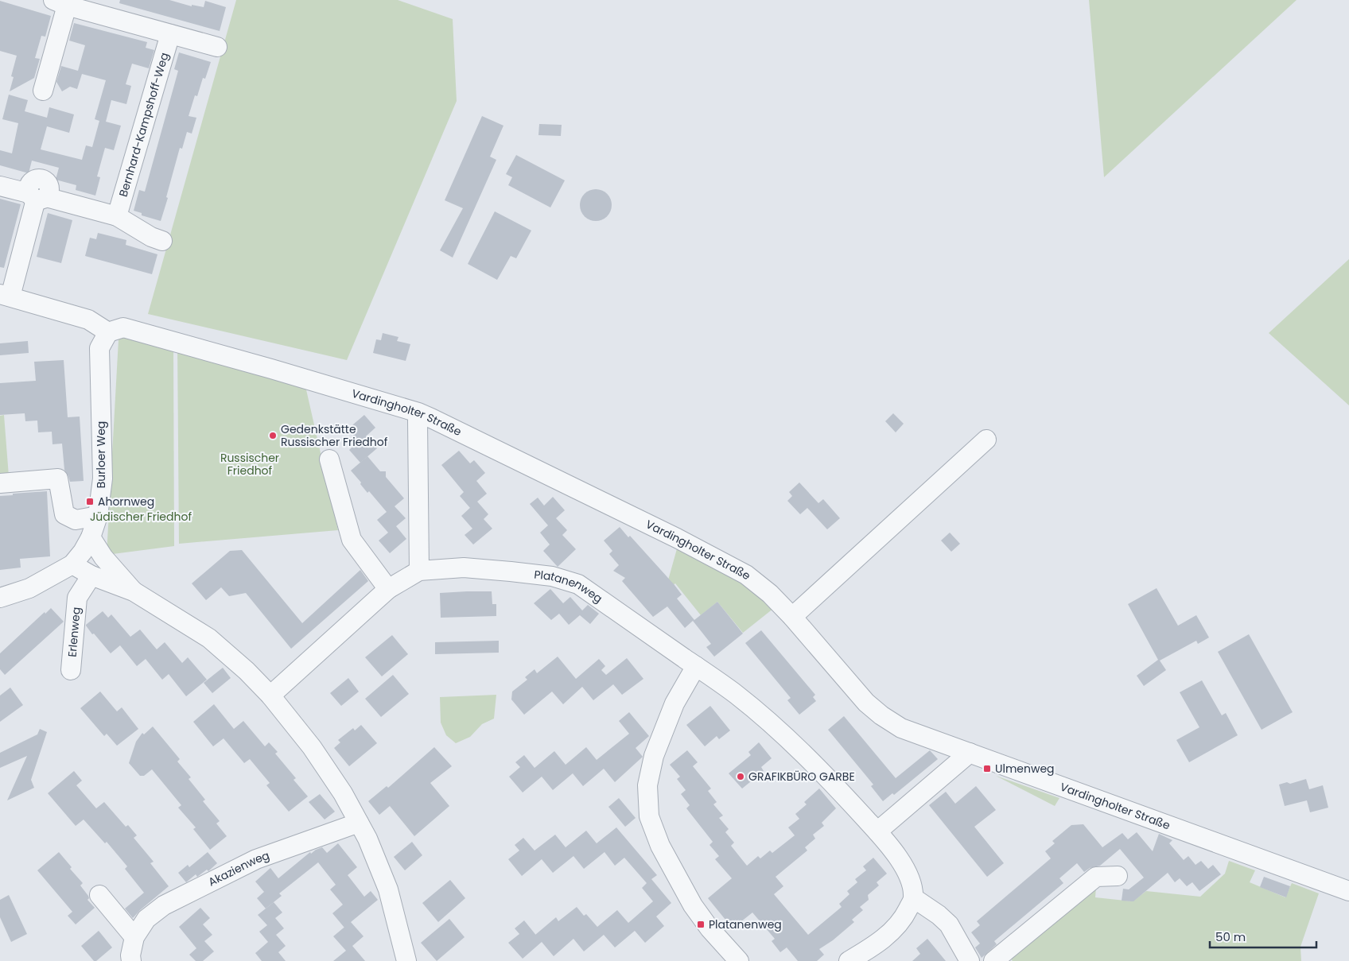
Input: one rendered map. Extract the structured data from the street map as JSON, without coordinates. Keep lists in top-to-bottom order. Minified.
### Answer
{"streets":{"street":["Bernhard-Kampshoff-Weg","Vardingholter Straße","Burloer Weg","Platanenweg","Erlenweg","Akazienweg"]},"crossings":[["Vardingholter Straße","Burloer Weg"]],"parks":["Russischer Friedhof","Jüdischer Friedhof"],"places":{"other":["Gedenkstätte Russischer Friedhof","GRAFIKBÜRO GARBE"],"transit":["Ahornweg","Ulmenweg","Platanenweg"]},"scale_bar":"50 m"}
